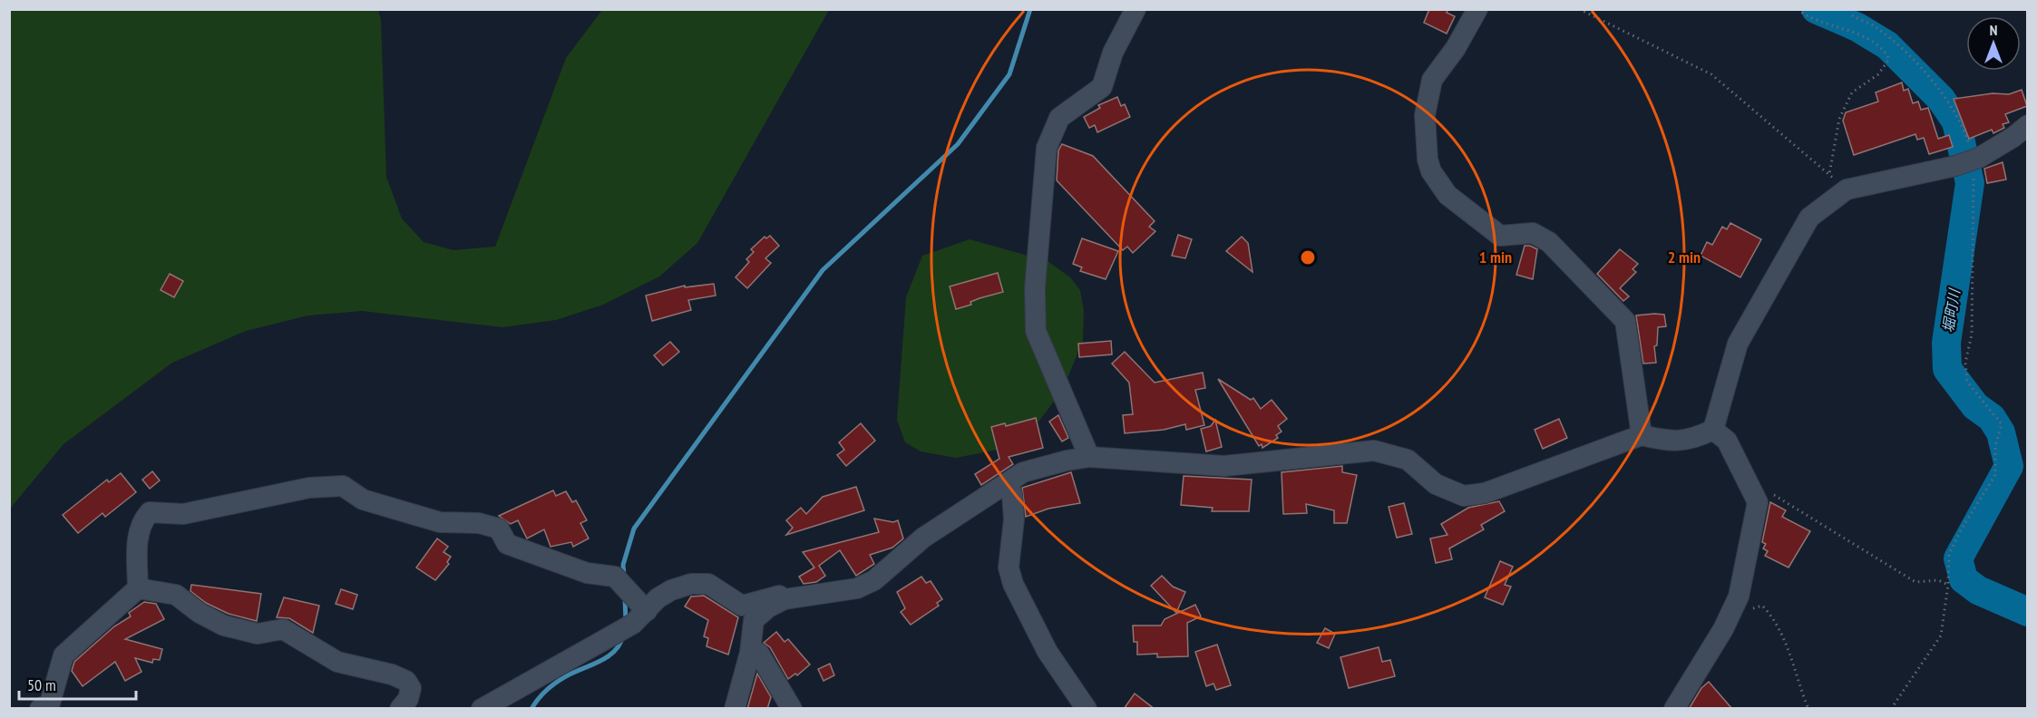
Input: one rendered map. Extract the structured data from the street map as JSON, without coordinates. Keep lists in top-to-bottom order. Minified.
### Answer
{"water":["堀町川"],"scale_bar":"50 m","north":"top","rings":["1 min","2 min"]}
